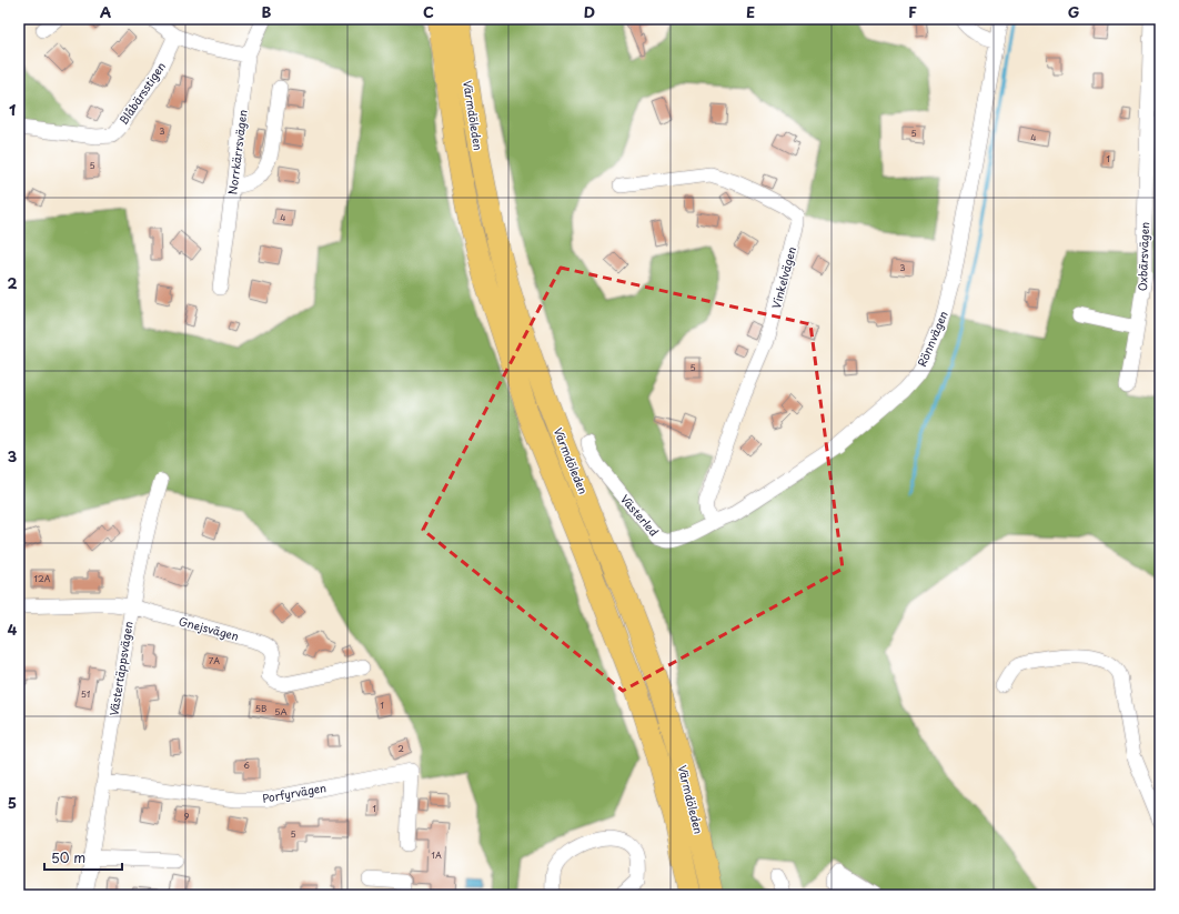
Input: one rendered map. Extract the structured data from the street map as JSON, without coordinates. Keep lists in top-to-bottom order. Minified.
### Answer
{"streets":{"highway":["Värmdöleden"],"street":["Blåbärsstigen","Norrkärrsvägen","Oxbärsvägen","Vinkelvägen","Rönnvägen","Västerled","Gnejsvägen","Västertäppsvägen","Porfyrvägen"]},"crossings":[["Vinkelvägen","Rönnvägen"],["Vinkelvägen","Västerled"],["Rönnvägen","Västerled"],["Gnejsvägen","Västertäppsvägen"],["Västertäppsvägen","Porfyrvägen"]],"house_numbers":["3","5","4","1","5","4","3","5","12A","7A","51","1","5B","5A","2","6","1","9","5","1A"],"scale_bar":"50 m","grid":{"columns":["A","B","C","D","E","F","G"],"rows":["1","2","3","4","5"]}}
